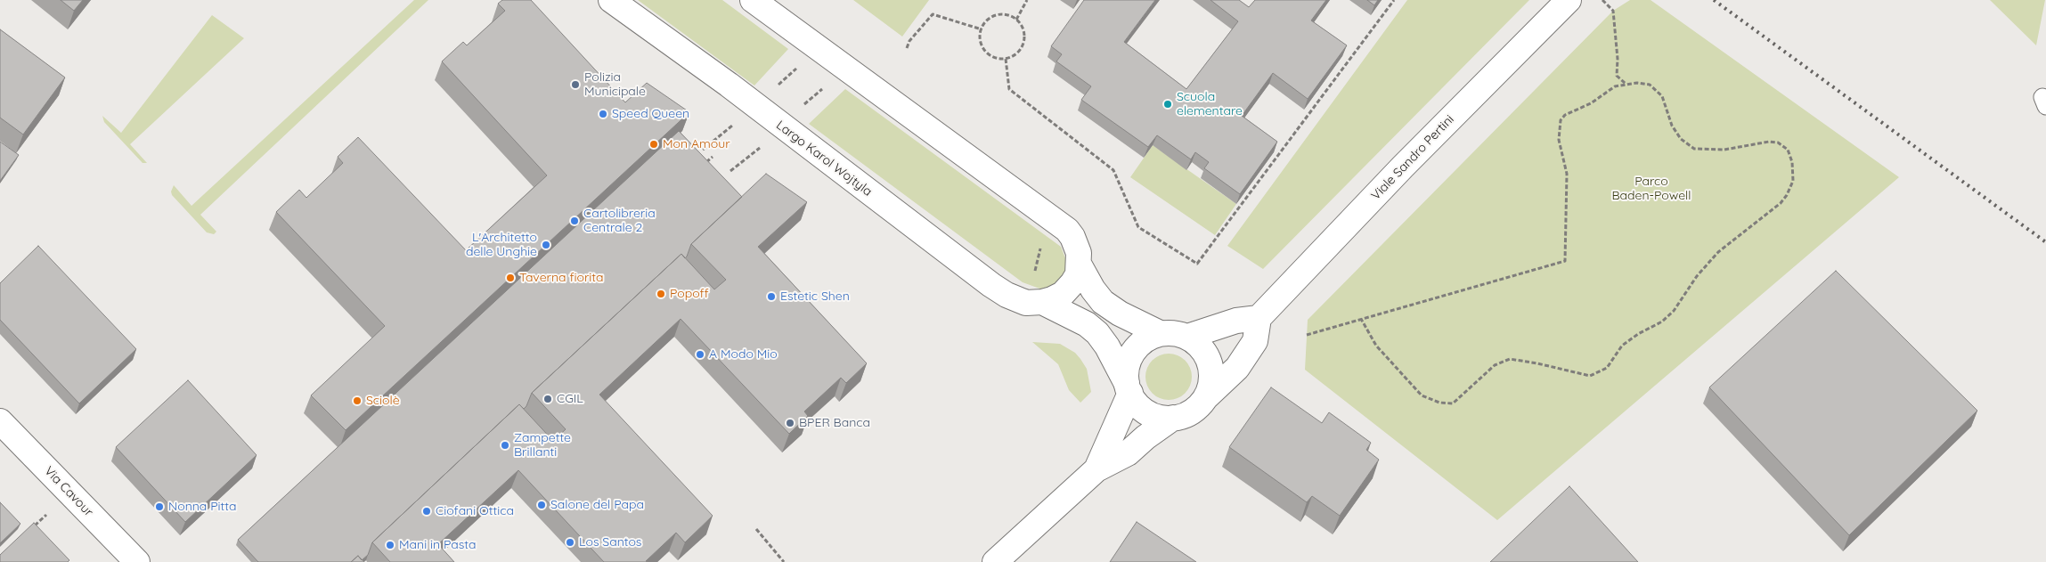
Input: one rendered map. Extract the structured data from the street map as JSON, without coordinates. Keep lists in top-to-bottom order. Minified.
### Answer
{"streets":{"street":["Viale Sandro Pertini","Largo Karol Wojtyla","Via Cavour"]},"parks":["Parco Baden-Powell"],"places":["Polizia Municipale","Scuola elementare","Speed Queen","Mon Amour","Cartolibreria Centrale 2","L'Architetto delle Unghie","Taverna fiorita","Popoff","Estetic Shen","A Modo Mio","CGIL","Sciolè","BPER Banca","Zampette Brillanti","Salone del Papa","Nonna Pitta","Ciofani Ottica","Los Santos","Mani in Pasta"]}
